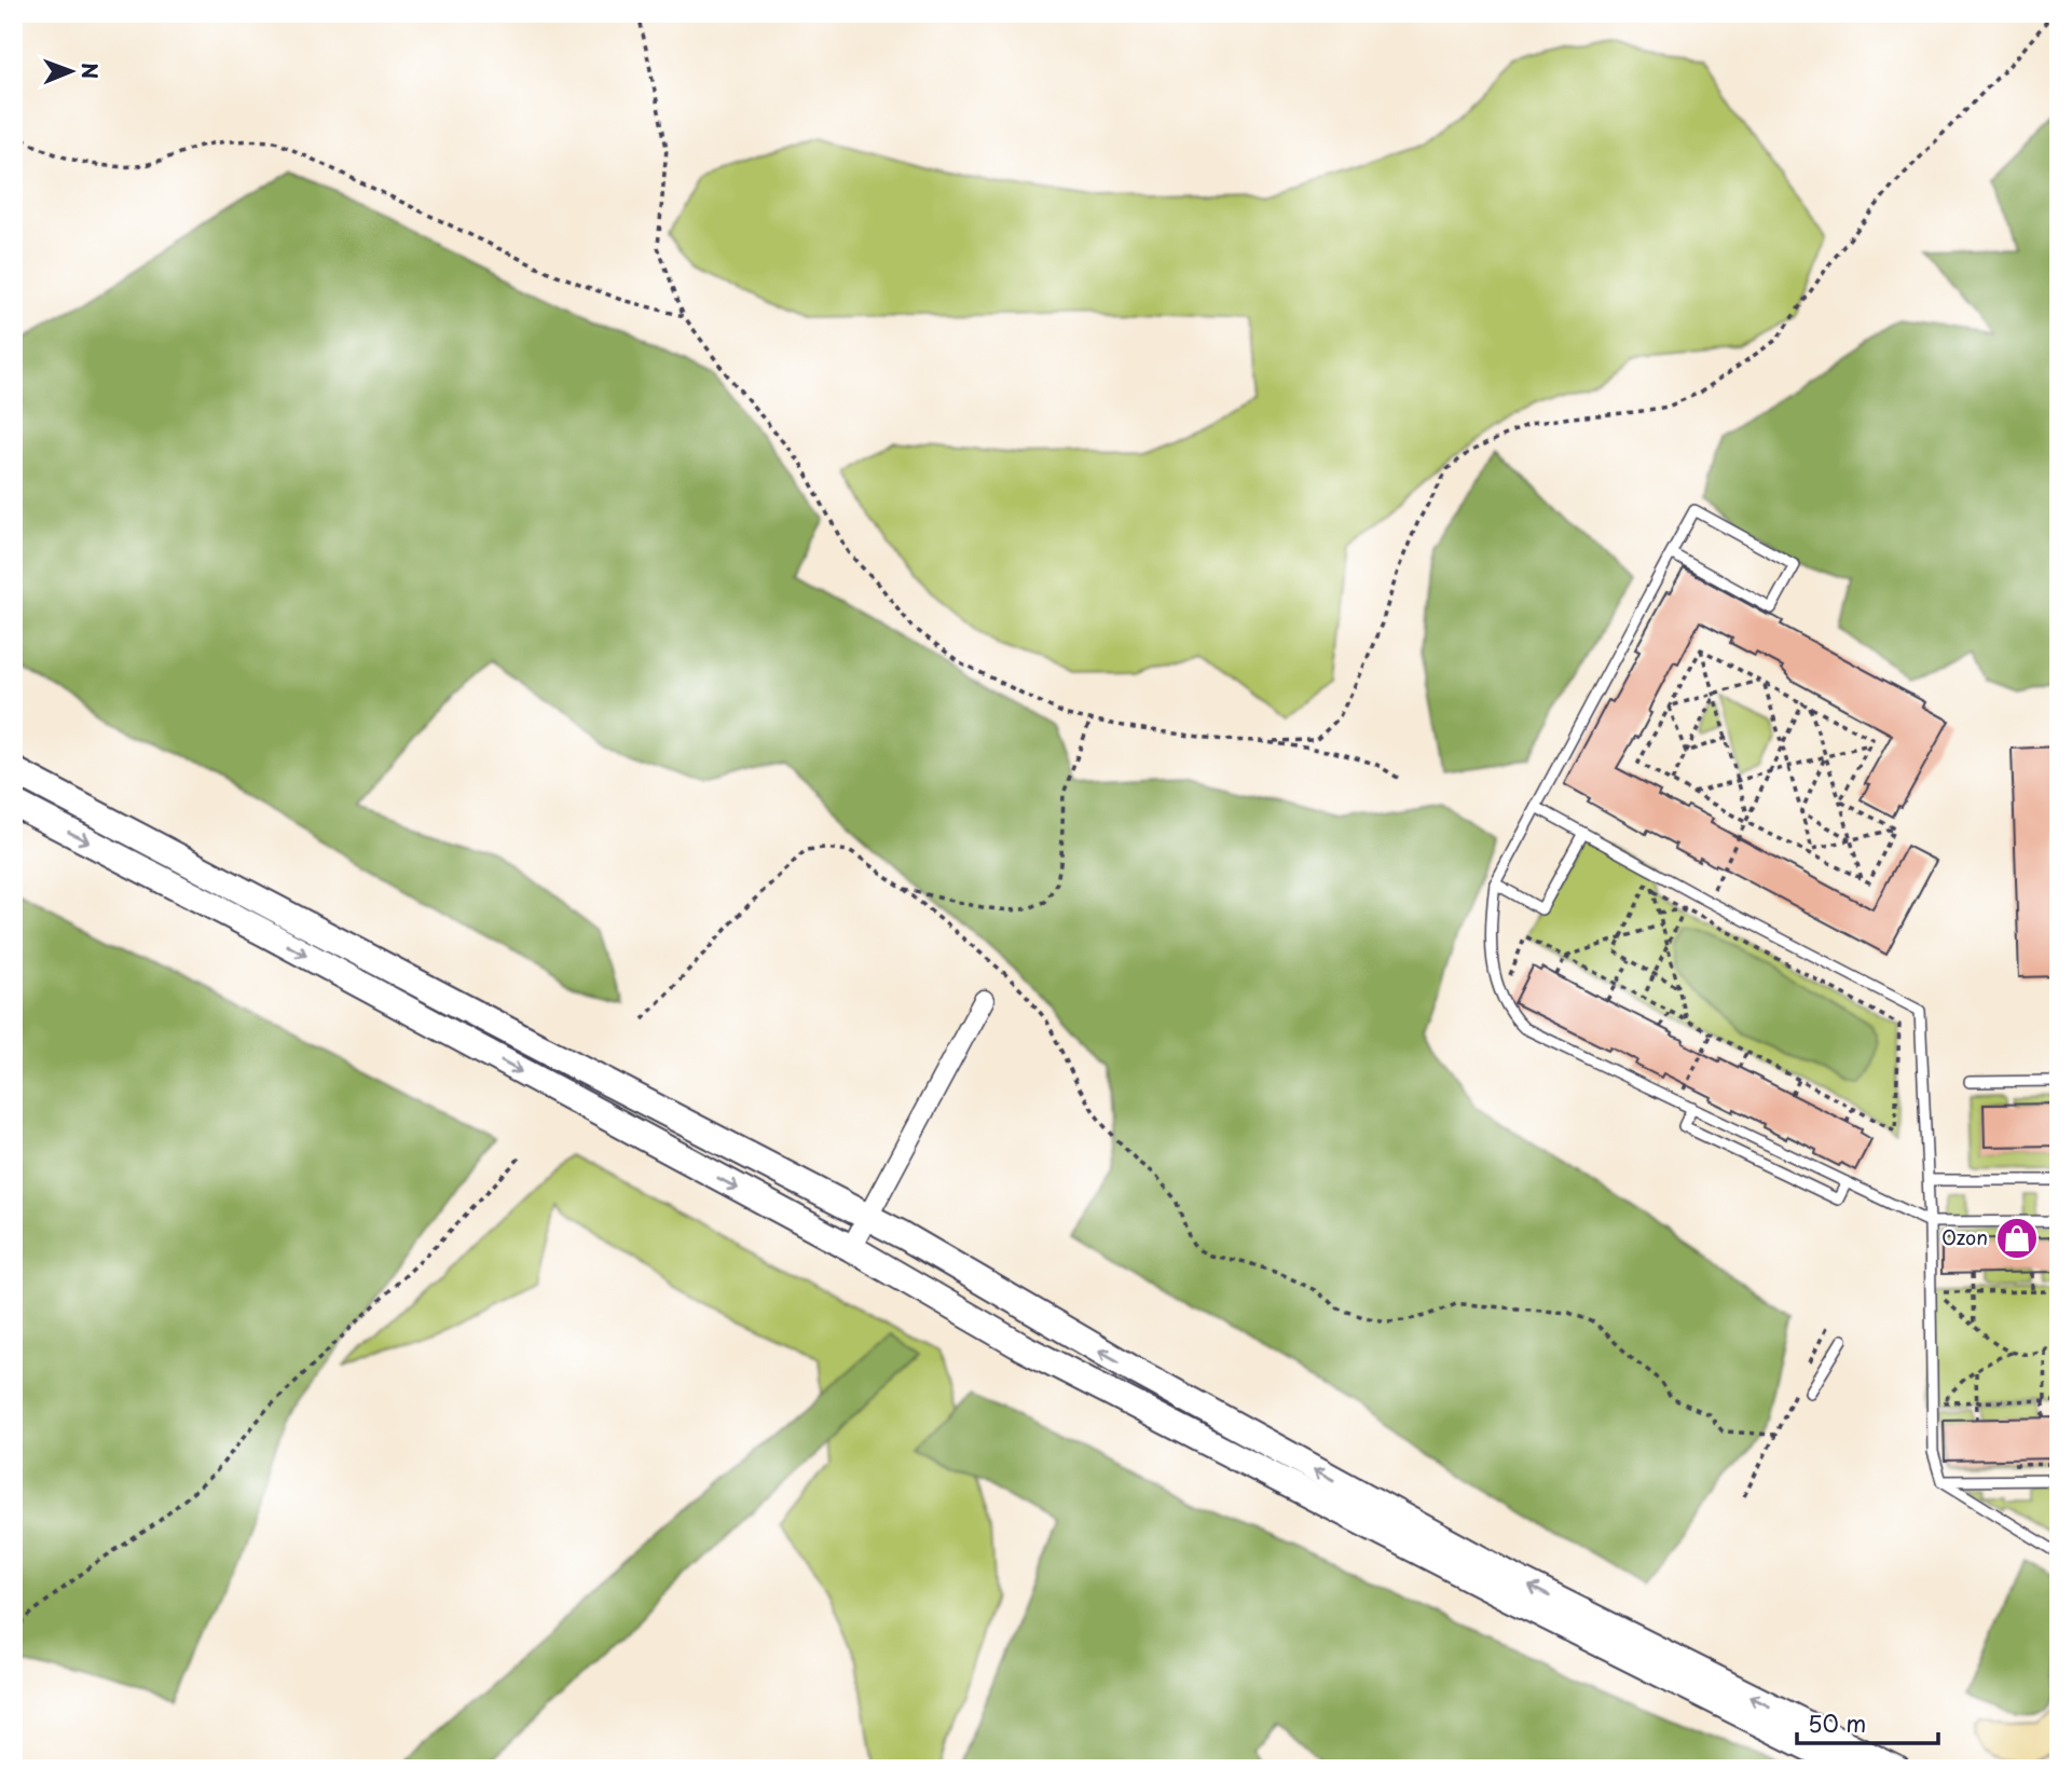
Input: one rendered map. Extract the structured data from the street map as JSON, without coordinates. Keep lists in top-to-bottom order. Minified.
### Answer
{"places":{"shop":["Ozon"]},"scale_bar":"50 m","north":"right"}
